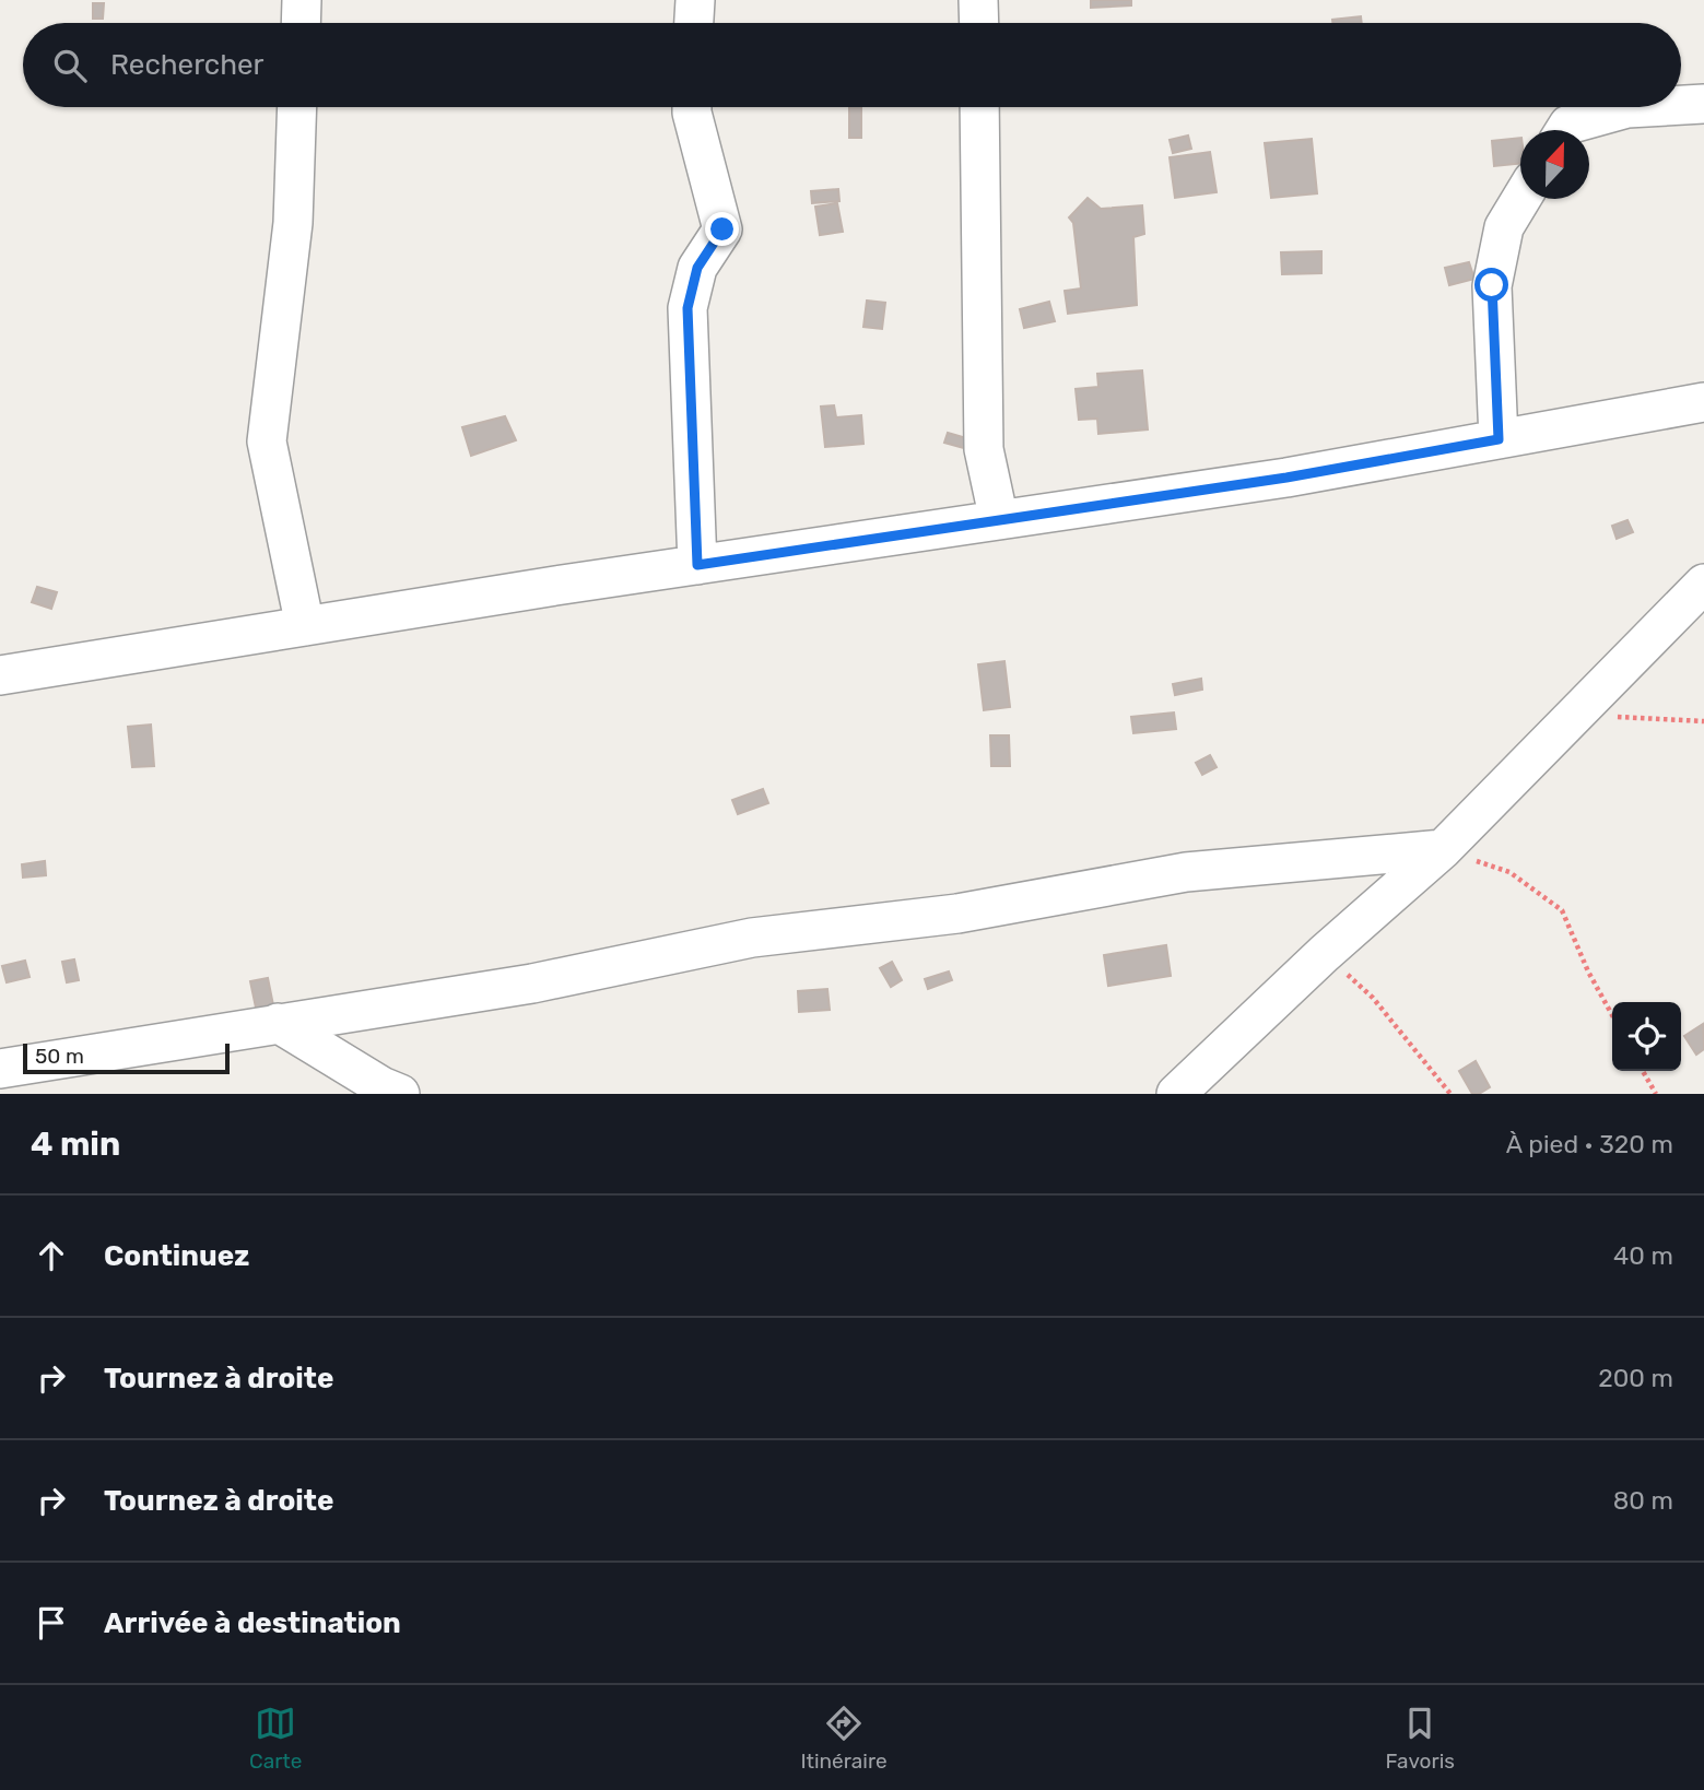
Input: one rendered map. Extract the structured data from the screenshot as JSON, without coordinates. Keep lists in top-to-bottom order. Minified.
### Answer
{"scale_bar":"50 m","north":"top","page":{"search":"Rechercher","scale":"50 m","heading":["4 min","À pied · 320 m"],"list":[["Continuez","40 m"],["Tournez à droite","200 m"],["Tournez à droite","80 m"],"Arrivée à destination"],"nav":["Carte","Itinéraire","Favoris"]}}
